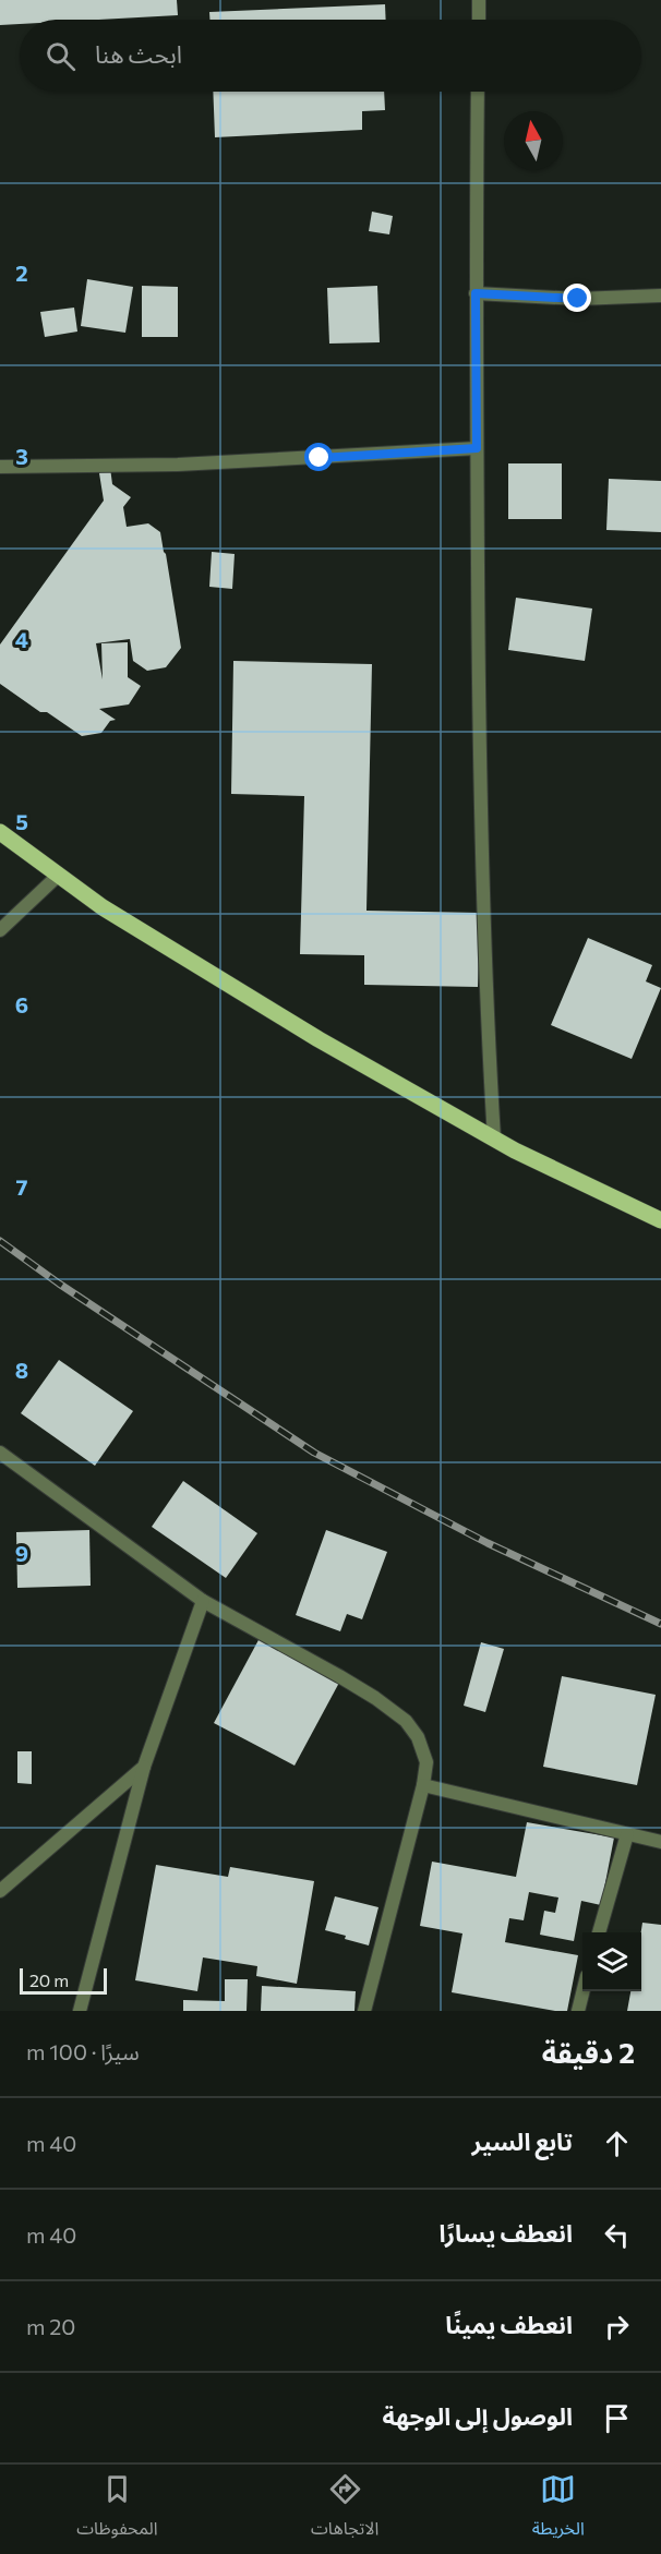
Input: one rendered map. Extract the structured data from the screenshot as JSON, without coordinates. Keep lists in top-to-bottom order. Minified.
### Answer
{"scale_bar":"20 m","north":"top","page":{"search":"ابحث هنا","scale":"20 m","heading":["2 دقيقة","سيرًا · 100 m"],"list":[["تابع السير","40 m"],["انعطف يسارًا","40 m"],["انعطف يمينًا","20 m"],"الوصول إلى الوجهة"],"nav":["الخريطة","الاتجاهات","المحفوظات"]},"grid":{"rows":["2","3","4","5","6","7","8","9"]}}
